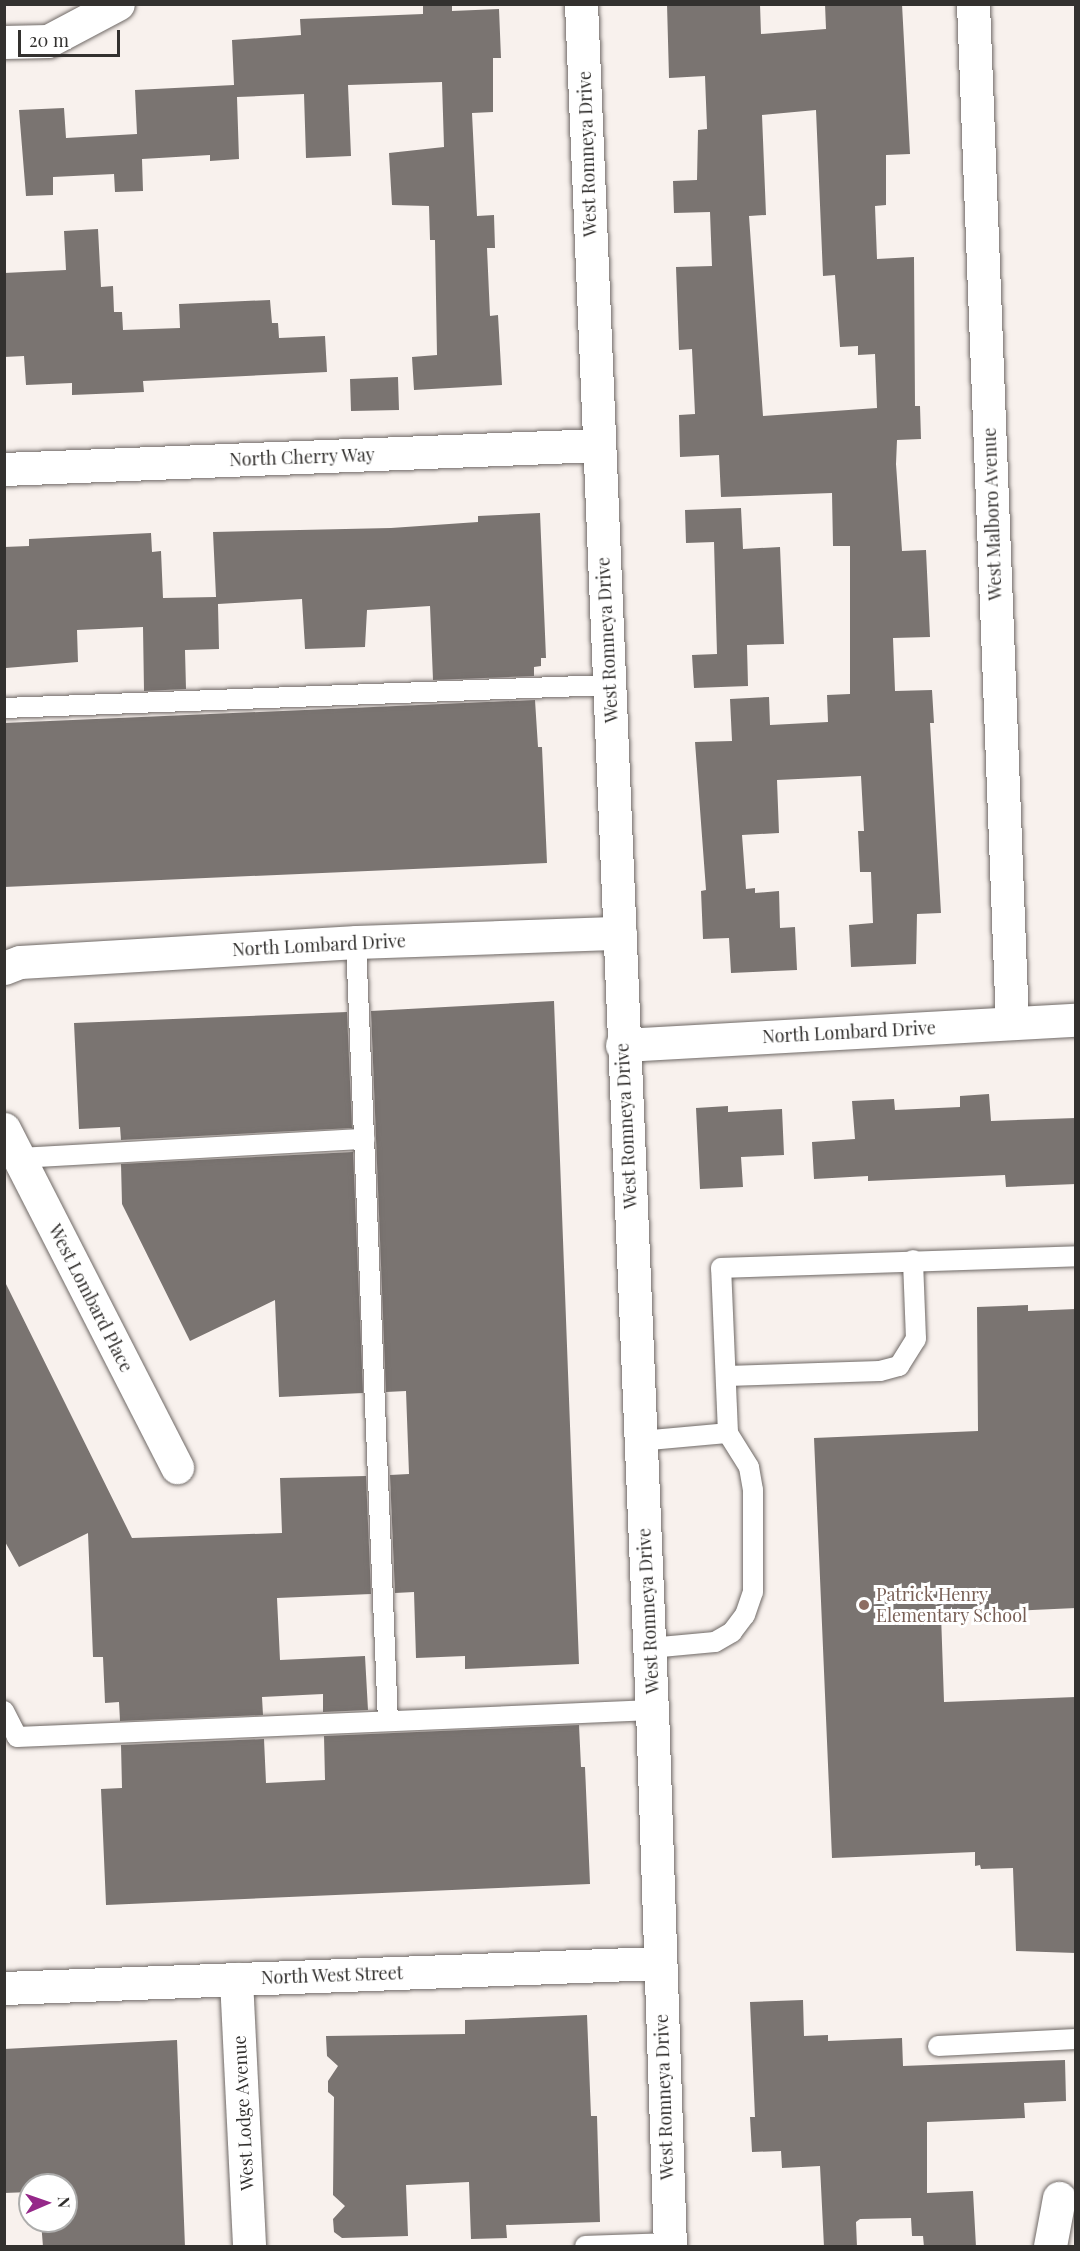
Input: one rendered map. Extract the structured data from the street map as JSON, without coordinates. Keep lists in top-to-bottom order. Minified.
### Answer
{"streets":{"street":["West Romneya Drive","North Cherry Way","West Malboro Avenue","North Lombard Drive","West Lombard Place","North West Street","West Lodge Avenue"]},"crossings":[["West Romneya Drive","North Cherry Way"],["West Romneya Drive","North Lombard Drive"],["West Romneya Drive","North West Street"],["West Malboro Avenue","North Lombard Drive"],["North West Street","West Lodge Avenue"]],"places":["Patrick Henry Elementary School"],"scale_bar":"20 m","north":"right"}
